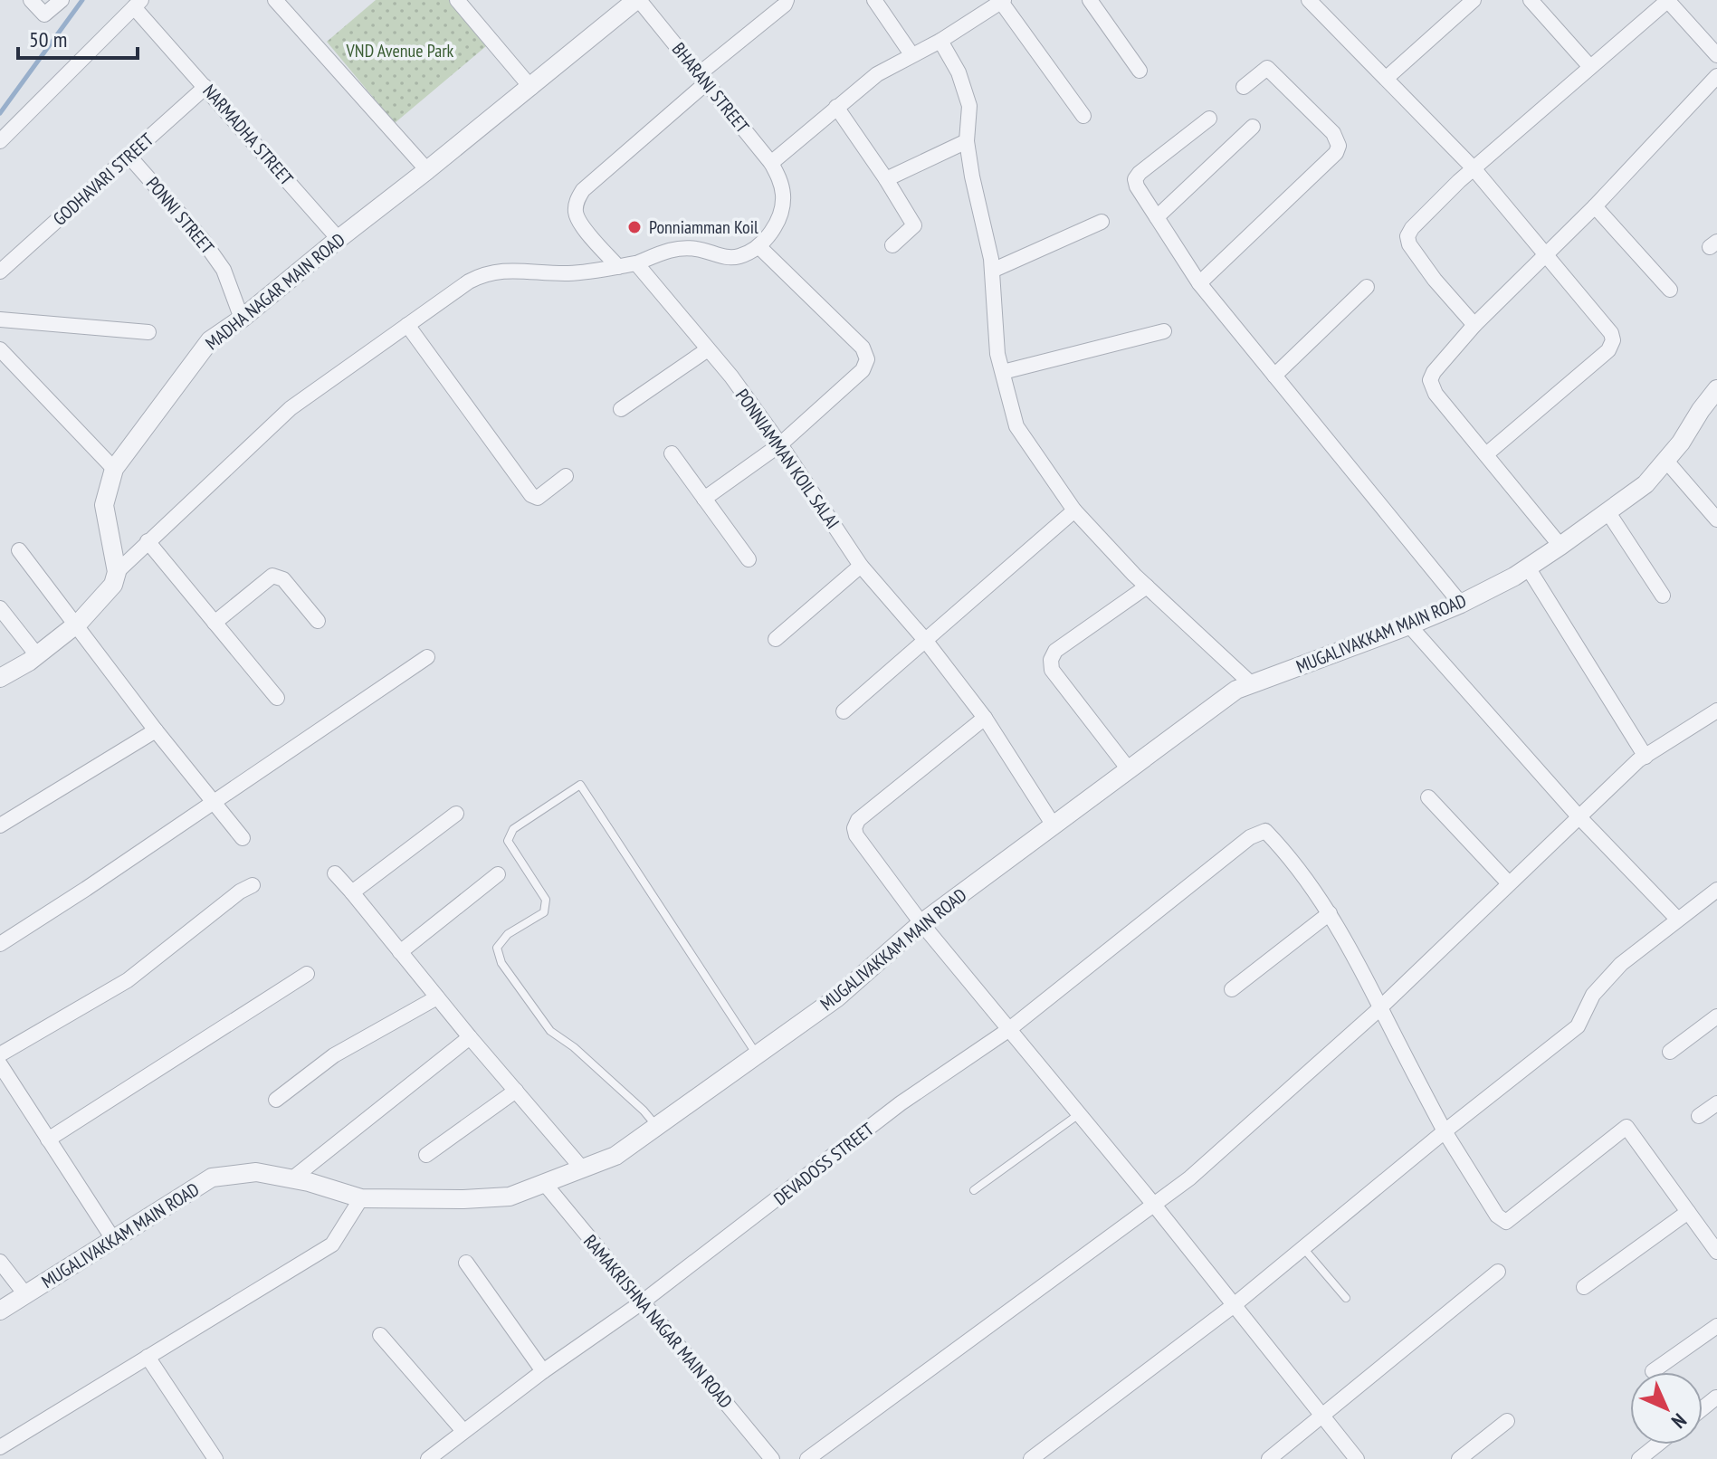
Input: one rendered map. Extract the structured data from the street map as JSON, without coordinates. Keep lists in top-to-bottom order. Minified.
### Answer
{"streets":{"street":["BHARANI STREET","NARMADHA STREET","GODHAVARI STREET","PONNI STREET","MADHA NAGAR MAIN ROAD","PONNIAMMAN KOIL SALAI","MUGALIVAKKAM MAIN ROAD","DEVADOSS STREET","RAMAKRISHNA NAGAR MAIN ROAD"]},"crossings":[["BHARANI STREET","MADHA NAGAR MAIN ROAD"],["NARMADHA STREET","GODHAVARI STREET"],["NARMADHA STREET","MADHA NAGAR MAIN ROAD"],["GODHAVARI STREET","PONNI STREET"],["PONNI STREET","MADHA NAGAR MAIN ROAD"],["PONNIAMMAN KOIL SALAI","MUGALIVAKKAM MAIN ROAD"],["MUGALIVAKKAM MAIN ROAD","RAMAKRISHNA NAGAR MAIN ROAD"],["DEVADOSS STREET","RAMAKRISHNA NAGAR MAIN ROAD"]],"parks":["VND Avenue Park"],"places":["Ponniamman Koil"],"scale_bar":"50 m","north":"bottom right"}
